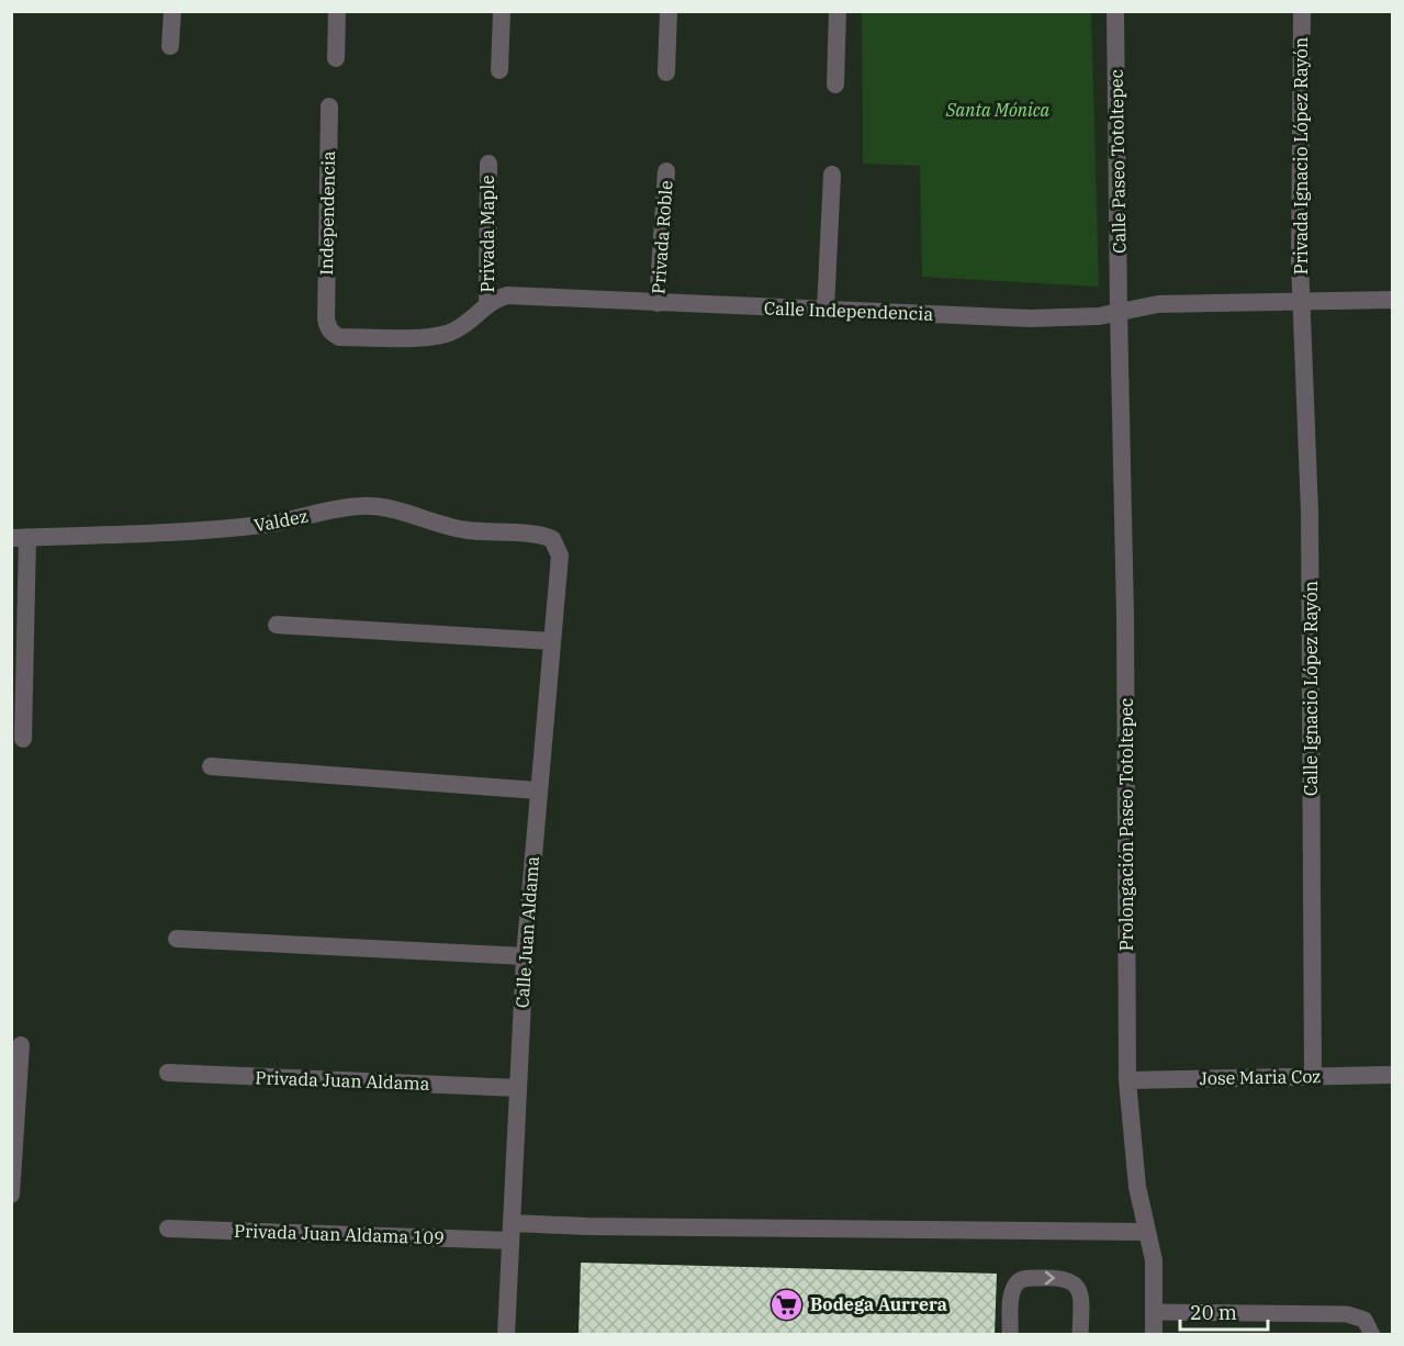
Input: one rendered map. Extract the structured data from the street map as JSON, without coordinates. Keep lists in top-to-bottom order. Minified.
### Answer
{"streets":{"street":["Privada Ignacio López Rayón","Calle Paseo Totoltepec","Independencia","Privada Maple","Privada Roble","Calle Independencia","Valdez","Calle Ignacio López Rayón","Prolongación Paseo Totoltepec","Calle Juan Aldama","Jose Maria Coz","Privada Juan Aldama","Privada Juan Aldama 109"]},"crossings":[["Privada Ignacio López Rayón","Calle Independencia"],["Privada Ignacio López Rayón","Calle Ignacio López Rayón"],["Calle Paseo Totoltepec","Calle Independencia"],["Calle Paseo Totoltepec","Prolongación Paseo Totoltepec"],["Independencia","Calle Independencia"],["Privada Maple","Calle Independencia"],["Privada Roble","Calle Independencia"],["Calle Independencia","Calle Ignacio López Rayón"],["Calle Independencia","Prolongación Paseo Totoltepec"],["Valdez","Calle Juan Aldama"],["Calle Ignacio López Rayón","Jose Maria Coz"],["Prolongación Paseo Totoltepec","Jose Maria Coz"],["Prolongación Paseo Totoltepec","Privada Juan Aldama 109"],["Calle Juan Aldama","Privada Juan Aldama"],["Calle Juan Aldama","Privada Juan Aldama 109"]],"parks":["Santa Mónica"],"places":{"supermarket":["Bodega Aurrera"]},"scale_bar":"20 m"}
